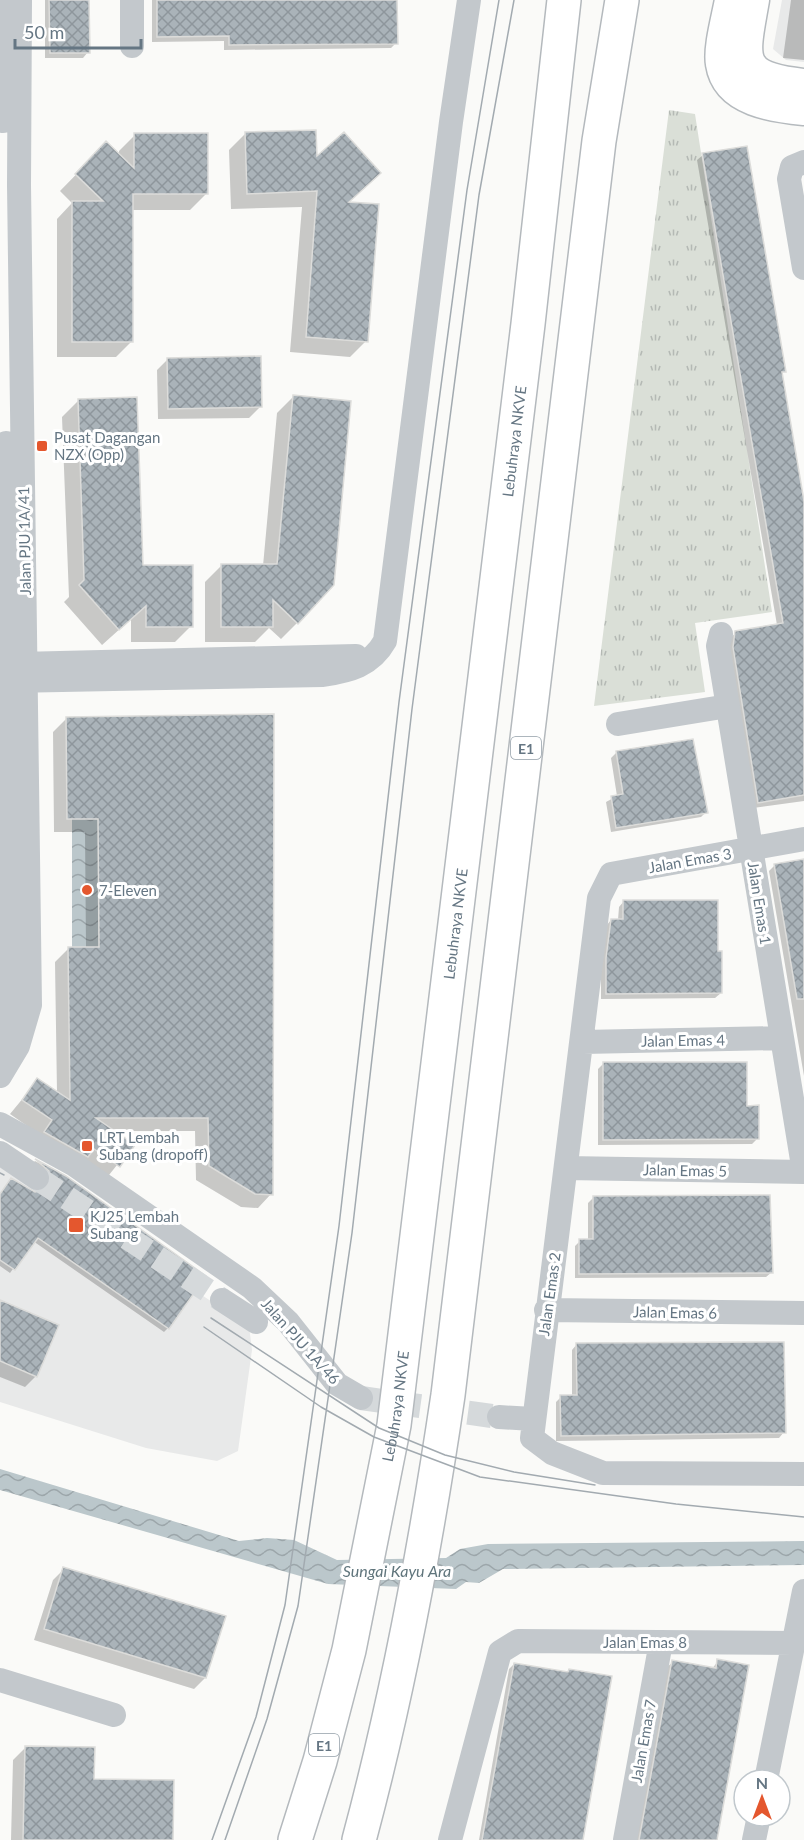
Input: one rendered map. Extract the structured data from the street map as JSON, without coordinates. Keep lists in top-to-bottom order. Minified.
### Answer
{"streets":{"highway":["Lebuhraya NKVE","E1"],"street":["Jalan PJU 1A/41","Jalan Emas 3","Jalan Emas 1","Jalan Emas 4","Jalan Emas 5","Jalan Emas 2","Jalan Emas 6","Jalan PJU 1A/46","Jalan Emas 8","Jalan Emas 7"]},"crossings":[["Jalan Emas 3","Jalan Emas 1"],["Jalan Emas 3","Jalan Emas 2"],["Jalan Emas 1","Jalan Emas 4"],["Jalan Emas 1","Jalan Emas 5"],["Jalan Emas 4","Jalan Emas 2"],["Jalan Emas 5","Jalan Emas 2"],["Jalan Emas 2","Jalan Emas 6"],["Jalan Emas 8","Jalan Emas 7"]],"water":["Sungai Kayu Ara"],"places":{"transit":["Pusat Dagangan NZX (Opp)","LRT Lembah Subang (dropoff)","KJ25 Lembah Subang"],"other":["7-Eleven"]},"scale_bar":"50 m","north":"top"}
